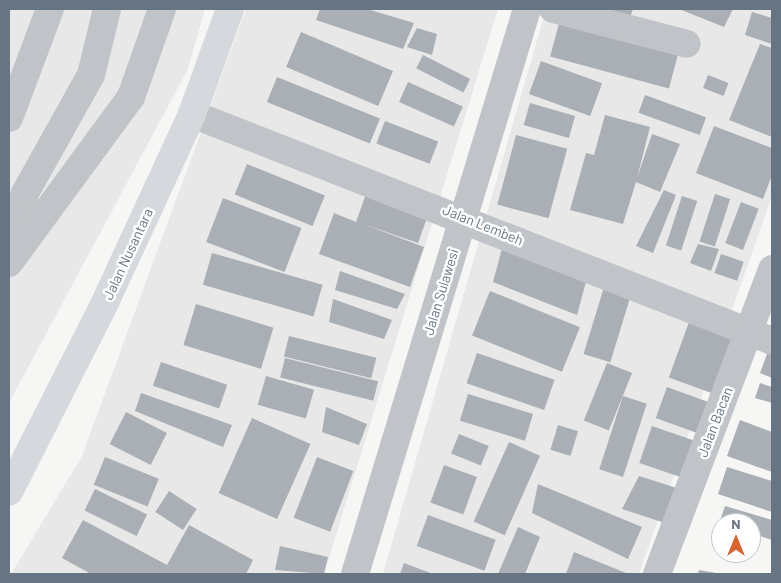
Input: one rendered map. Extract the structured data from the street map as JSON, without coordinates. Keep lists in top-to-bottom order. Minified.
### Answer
{"streets":{"highway":["Jalan Nusantara"],"street":["Jalan Lembeh","Jalan Sulawesi","Jalan Bacan"]},"crossings":[["Jalan Lembeh","Jalan Nusantara"],["Jalan Lembeh","Jalan Sulawesi"],["Jalan Lembeh","Jalan Bacan"]],"north":"top"}
